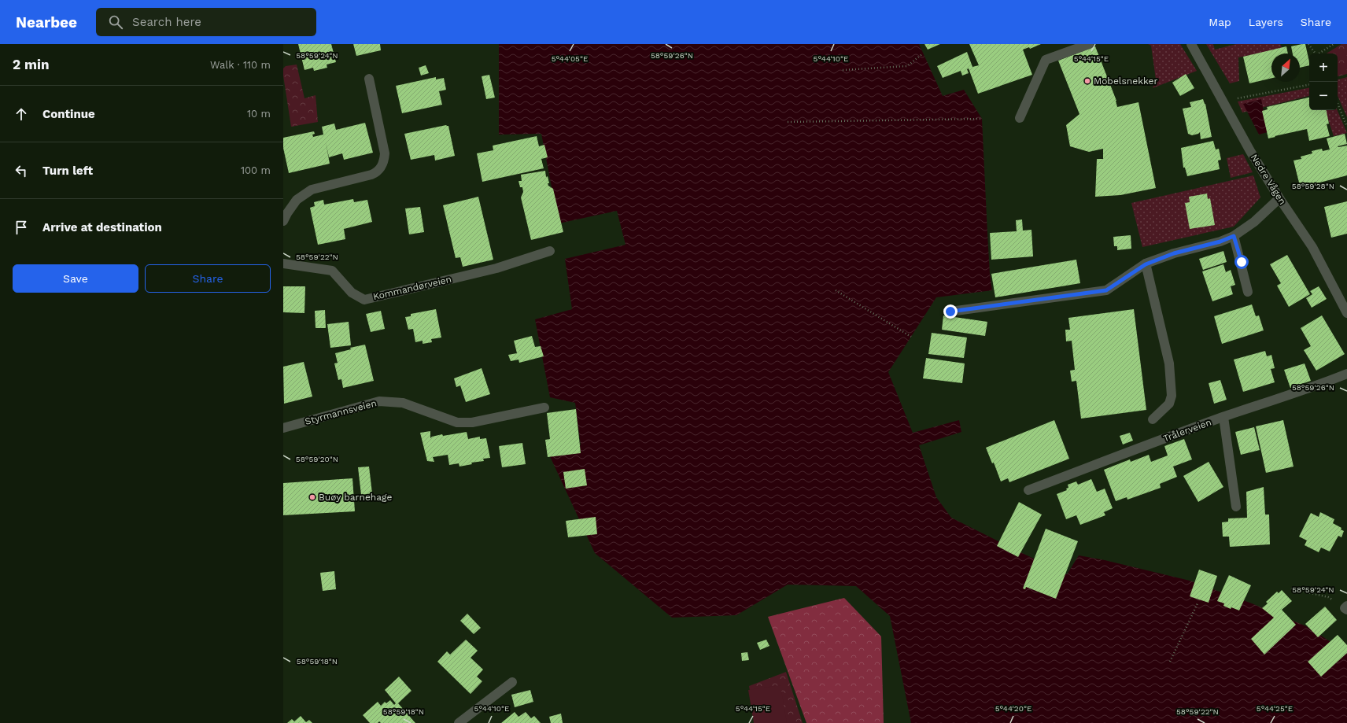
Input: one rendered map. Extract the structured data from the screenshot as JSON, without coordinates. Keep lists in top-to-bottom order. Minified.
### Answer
{"streets":{"street":["Nedre Vågen","Kommandørveien","Styrmannsveien","Trålerveien"]},"places":["Mobelsnekker","Buøy barnehage"],"north":"top right","page":{"header":"Nearbee","search":"Search here","nav":["Map","Layers","Share"],"heading":["2 min","Walk · 110 m"],"map_buttons":["+","−"],"list":[["Continue","10 m"],["Turn left","100 m"],"Arrive at destination"],"buttons":["Save","Share"]},"coordinates":["58°59'24\"N","58°59'26\"N","5°44'05\"E","5°44'10\"E","5°44'15\"E","58°59'28\"N","58°59'22\"N","58°59'20\"N","58°59'18\"N","5°44'20\"E","5°44'25\"E"]}
